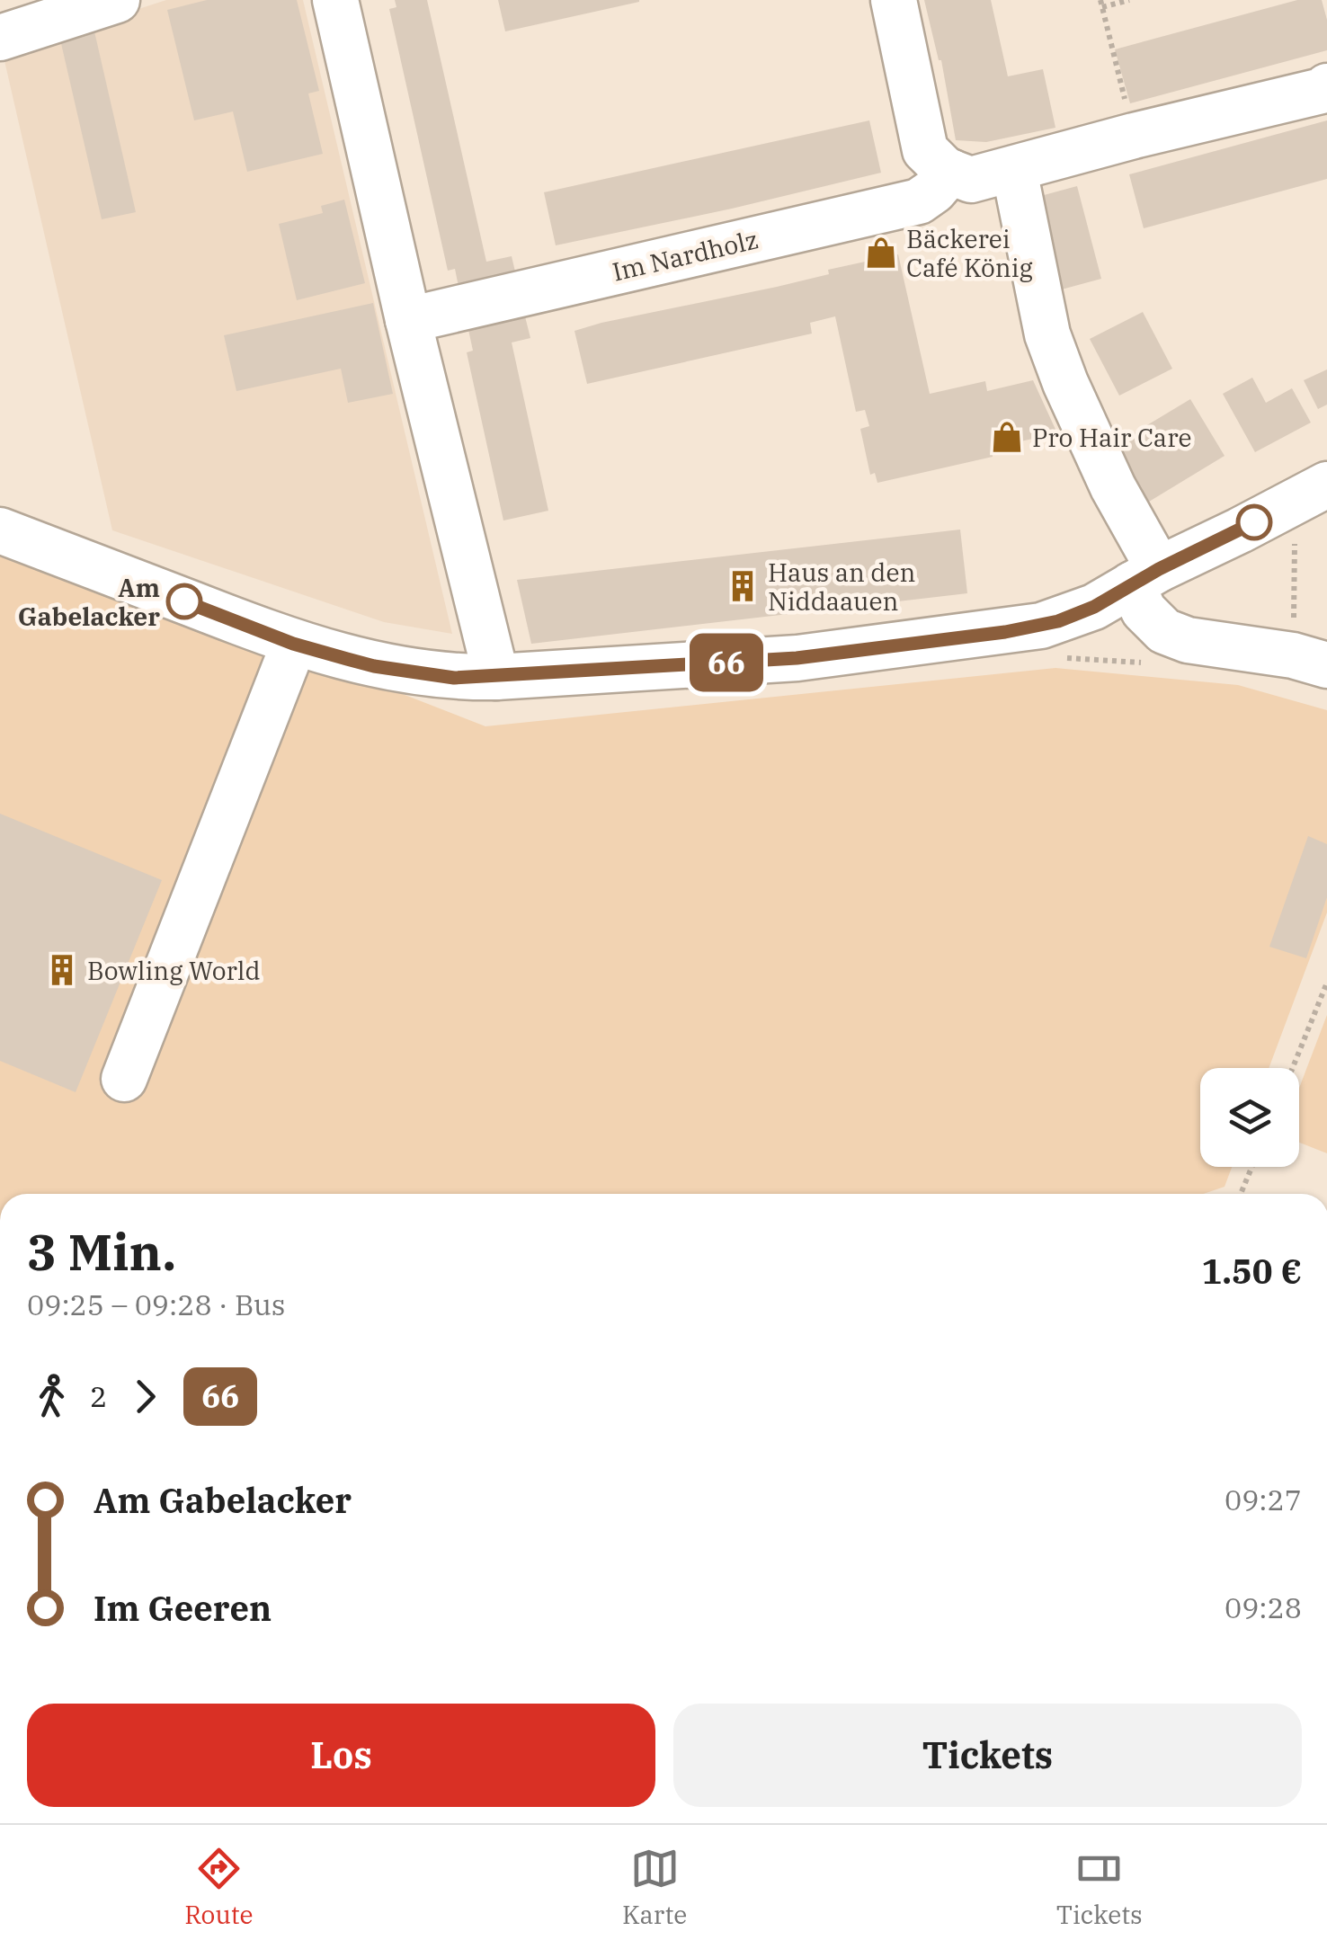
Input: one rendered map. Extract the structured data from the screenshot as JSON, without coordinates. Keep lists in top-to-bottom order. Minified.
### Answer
{"streets":{"street":["Im Nardholz"]},"places":{"shop":["Bäckerei Café König","Pro Hair Care"],"building":["Haus an den Niddaauen","Bowling World"],"other":["Am Gabelacker"]},"lines":["bus line 66"],"page":{"on_map":"66","heading":["3 Min.","09:25 – 09:28 · Bus","1.50 €"],"legs":["2","66"],"list":[{"name":"Am Gabelacker","value":"09:27"},{"name":"Im Geeren","value":"09:28"}],"buttons":["Los","Tickets"],"tabs":["Route","Karte","Tickets"]}}
